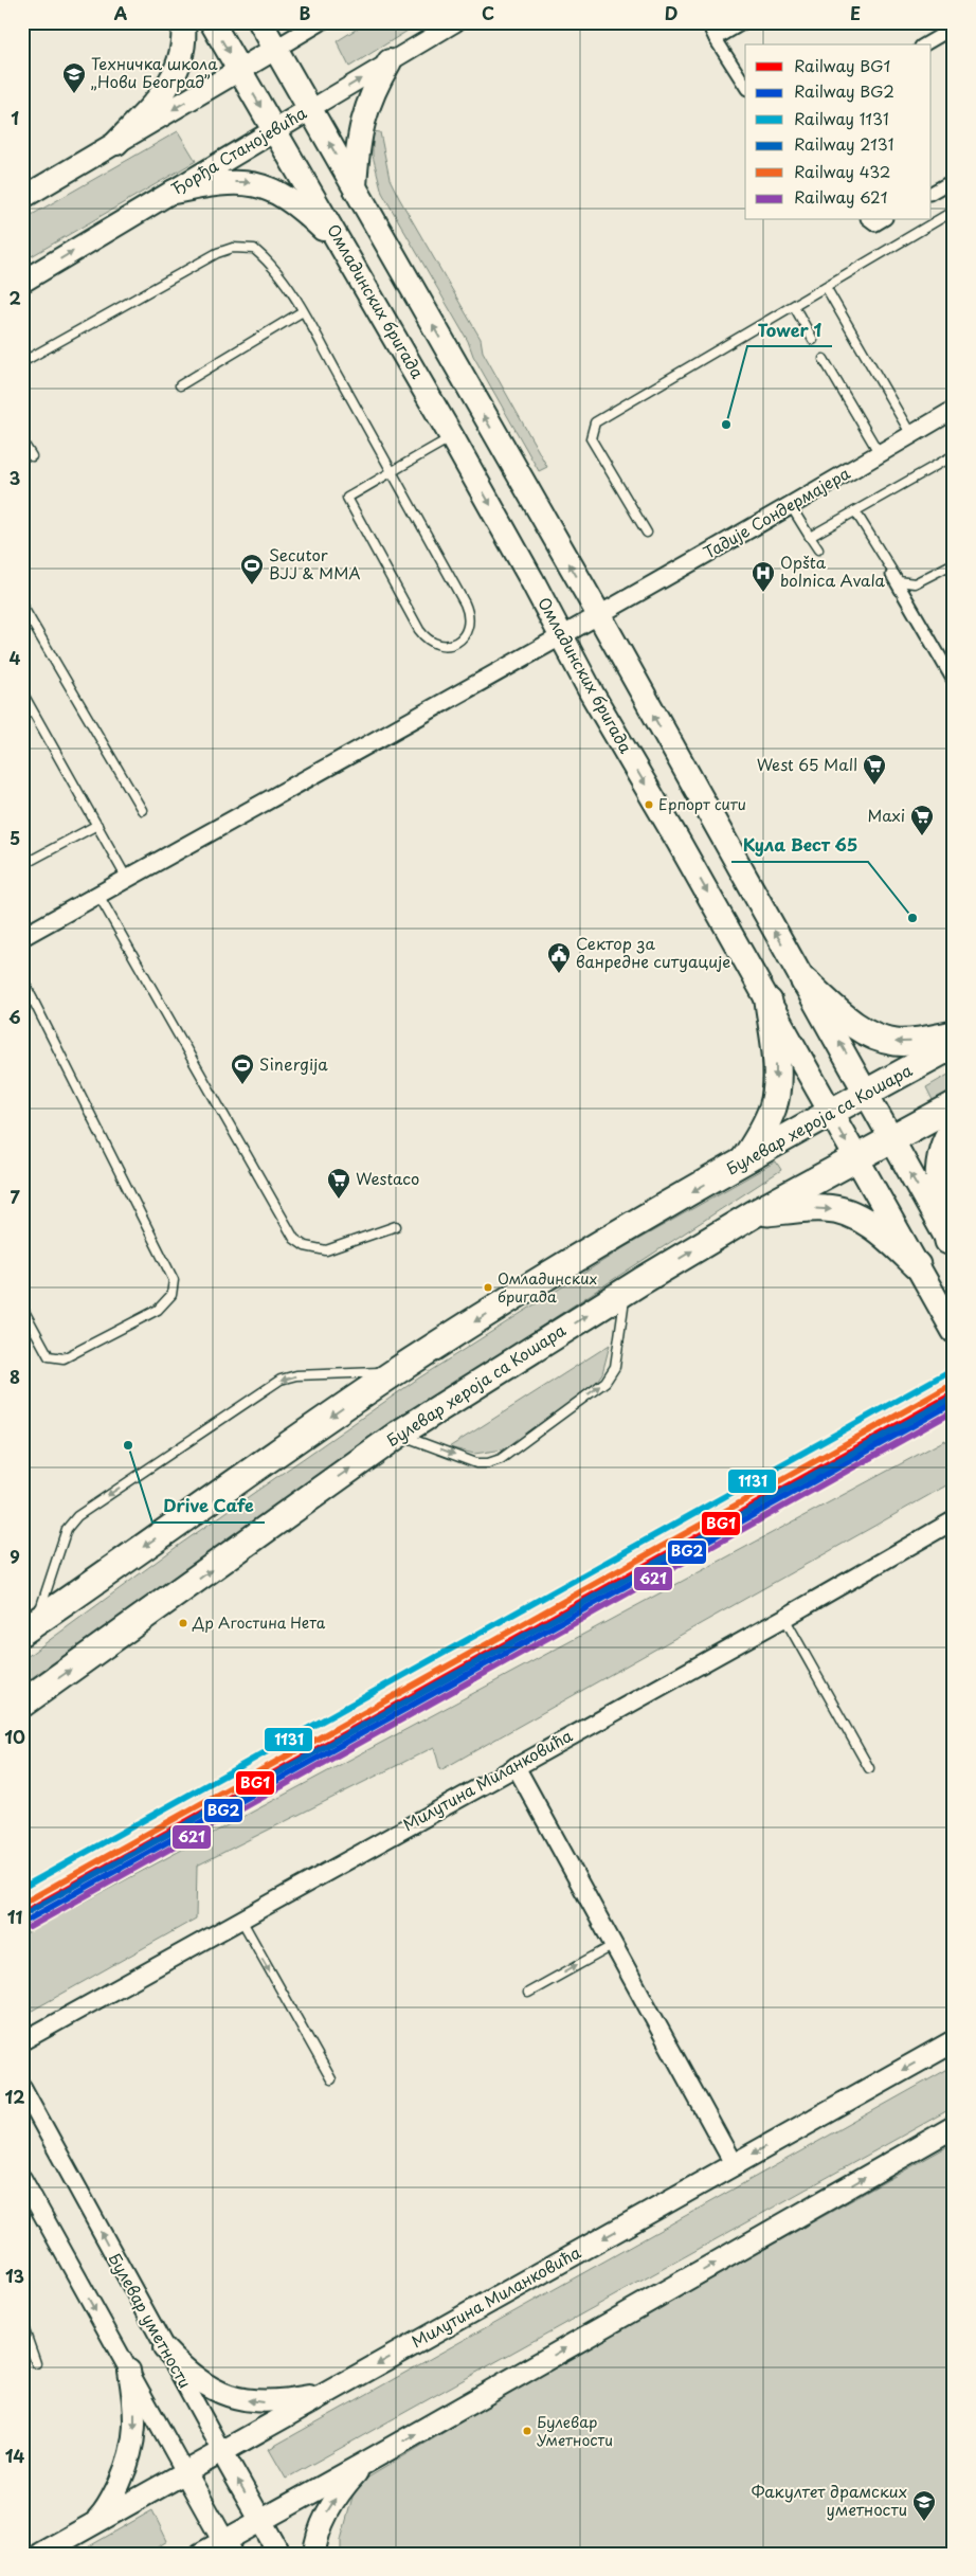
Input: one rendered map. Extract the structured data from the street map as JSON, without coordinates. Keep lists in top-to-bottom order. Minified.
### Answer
{"streets":{"main road":["Омладинских бригада","Булевар хероја са Кошара"],"street":["Ђорђа Станојевића","Тадије Сондермајера","Милутина Миланковића","Булевар уметности"]},"crossings":[["Ђорђа Станојевића","Омладинских бригада"],["Омладинских бригада","Тадије Сондермајера"],["Омладинских бригада","Булевар хероја са Кошара"],["Милутина Миланковића","Булевар уметности"]],"places":{"school or university":["Техничка школа „Нови Београд”","Факултет драмских уметности"],"other":["Tower 1","Ерпорт сити","Кула Вест 65","Омладинских бригада","Drive Cafe","Др Агостина Нета","Булевар Уметности"],"sports":["Secutor BJJ & MMA","Sinergija"],"hospital":["Opšta bolnica Avala"],"supermarket":["West 65 Mall","Maxi","Westaco"],"public building":["Сектор за ванредне ситуације"]},"lines":["rail line 1131","rail line 432","rail line BG1","rail line 2131","rail line BG2","rail line 621"],"legend":["Railway BG1","Railway BG2","Railway 1131","Railway 2131","Railway 432","Railway 621"],"grid":{"columns":["A","B","C","D","E"],"rows":["1","2","3","4","5","6","7","8","9","10","11","12","13","14"]}}
